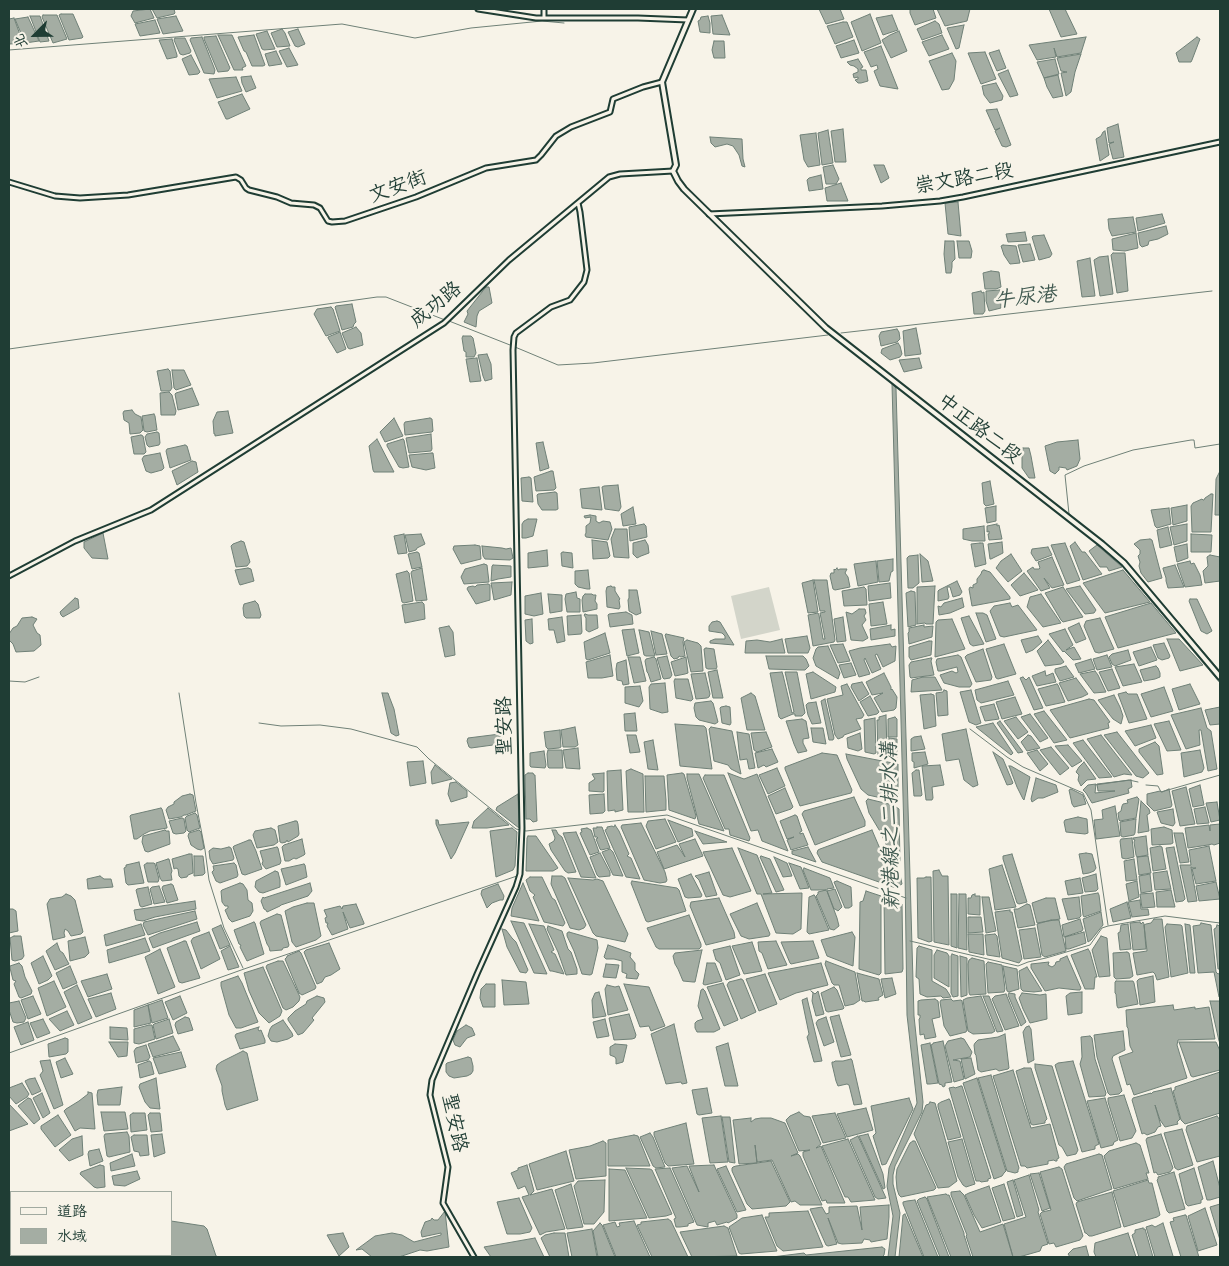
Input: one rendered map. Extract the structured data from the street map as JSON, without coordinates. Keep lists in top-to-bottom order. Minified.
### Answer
{"streets":{"main road":["中正路二段"],"street":["崇文路二段","文安街","成功路","聖安路"]},"crossings":[["崇文路二段","中正路二段"],["成功路","中正路二段"],["成功路","聖安路"]],"water":["牛尿港","新港線之二排水溝"],"legend":["道路","水域"],"north":"bottom left"}
